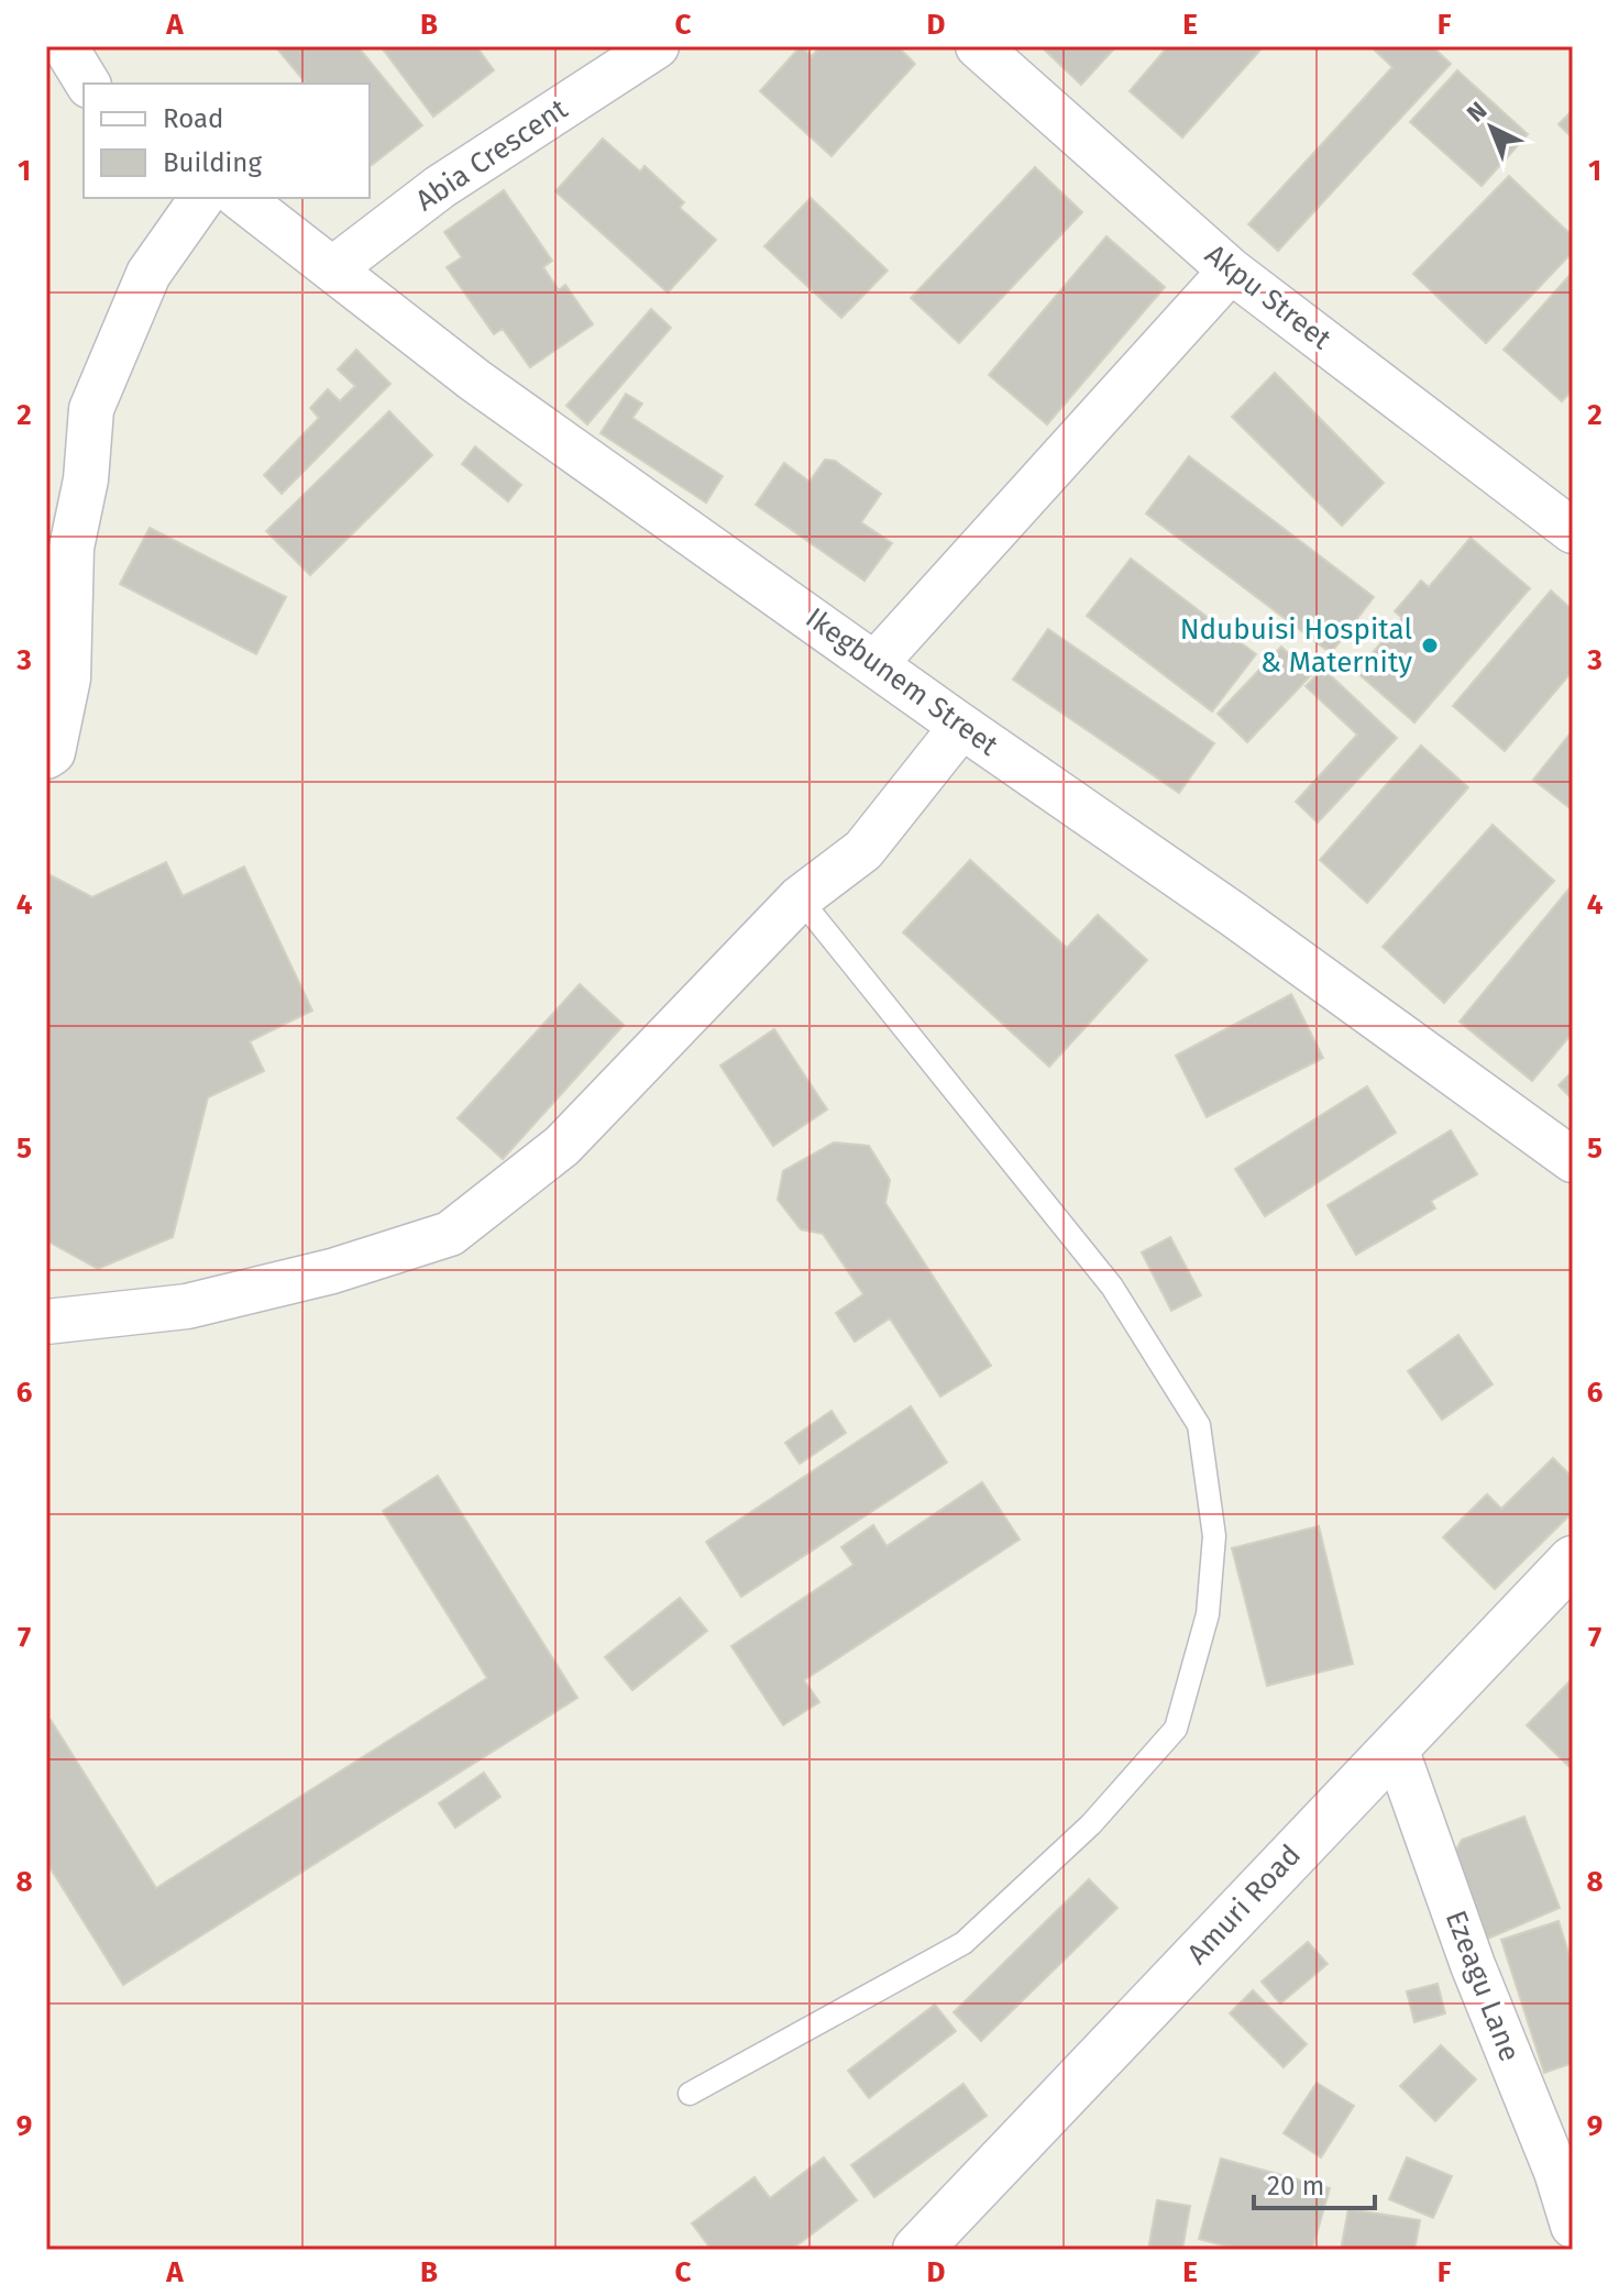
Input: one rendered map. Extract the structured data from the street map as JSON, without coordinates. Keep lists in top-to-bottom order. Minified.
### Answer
{"streets":{"main road":["Amuri Road"],"street":["Abia Crescent","Akpu Street","Ikegbunem Street","Ezeagu Lane"]},"crossings":[["Abia Crescent","Ikegbunem Street"],["Amuri Road","Ezeagu Lane"]],"places":["Ndubuisi Hospital & Maternity"],"legend":["Road","Building"],"scale_bar":"20 m","north":"top left","grid":{"columns":["A","B","C","D","E","F"],"rows":["1","2","3","4","5","6","7","8","9"]}}
